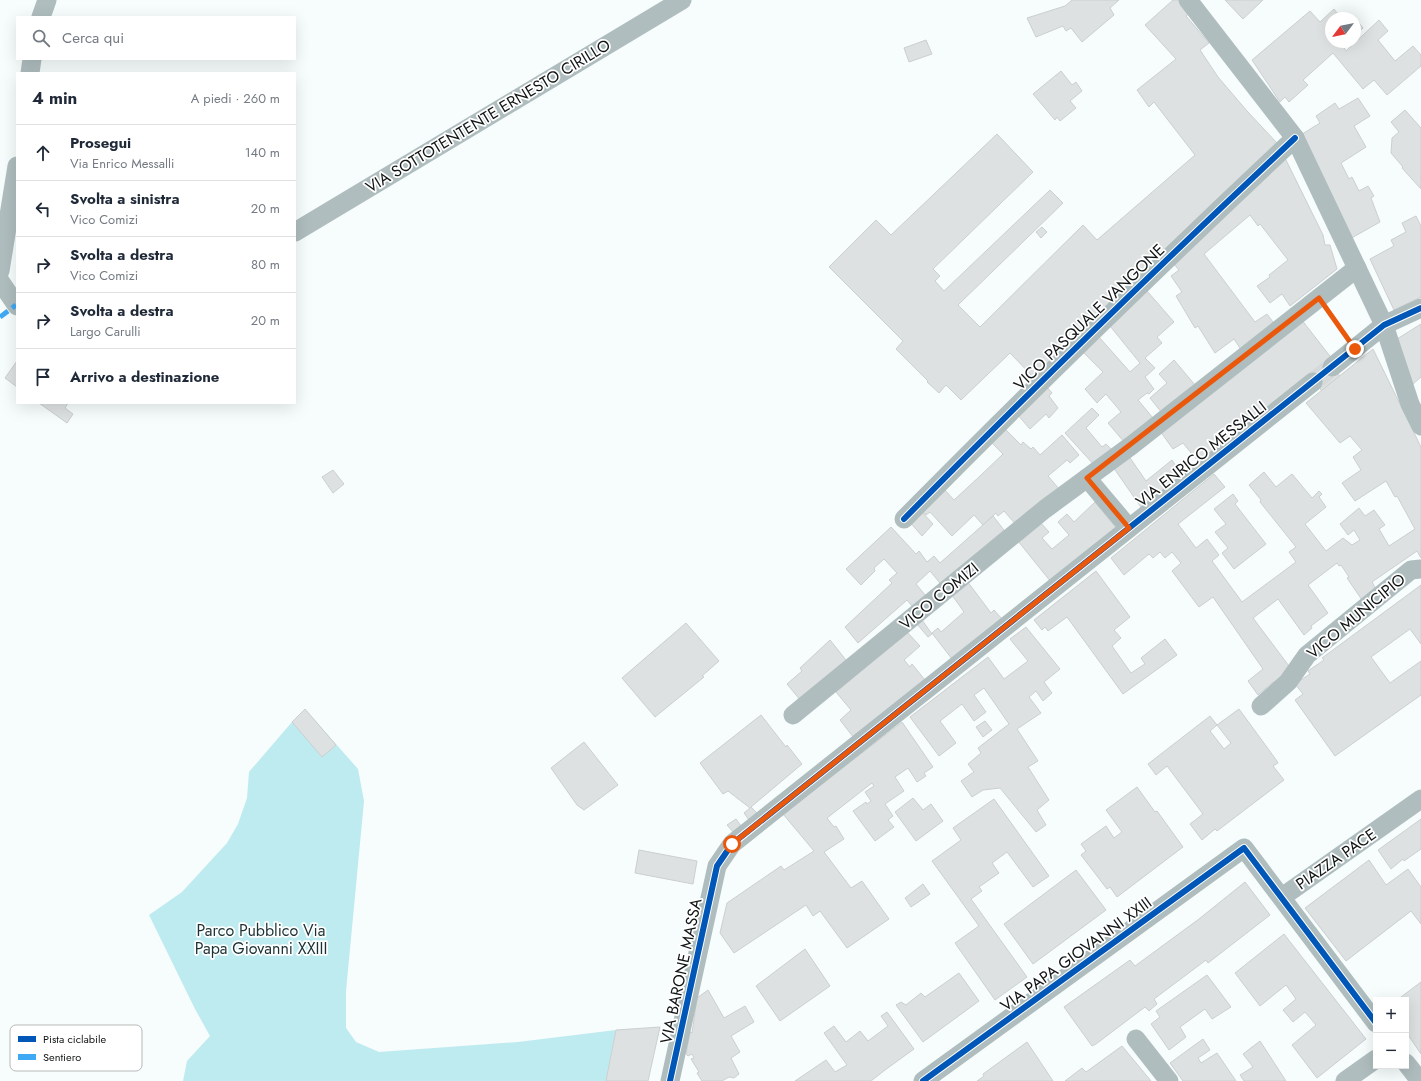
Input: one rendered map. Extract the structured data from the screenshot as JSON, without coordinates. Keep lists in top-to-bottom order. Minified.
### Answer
{"streets":{"street":["VIA SOTTOTENTENTE ERNESTO CIRILLO","VICO PASQUALE VANGONE","VIA ENRICO MESSALLI","VICO COMIZI","VICO MUNICIPIO","PIAZZA PACE","VIA PAPA GIOVANNI XXIII","VIA BARONE MASSA"]},"crossings":[["VIA ENRICO MESSALLI","VIA BARONE MASSA"],["PIAZZA PACE","VIA PAPA GIOVANNI XXIII"]],"parks":["Parco Pubblico Via Papa Giovanni XXIII"],"legend":["Pista ciclabile","Sentiero"],"north":"bottom left","page":{"search":"Cerca qui","heading":["4 min","A piedi · 260 m"],"list":[["Prosegui","Via Enrico Messalli","140 m"],["Svolta a sinistra","Vico Comizi","20 m"],["Svolta a destra","Vico Comizi","80 m"],["Svolta a destra","Largo Carulli","20 m"],"Arrivo a destinazione"],"map_buttons":["+","−"]}}
